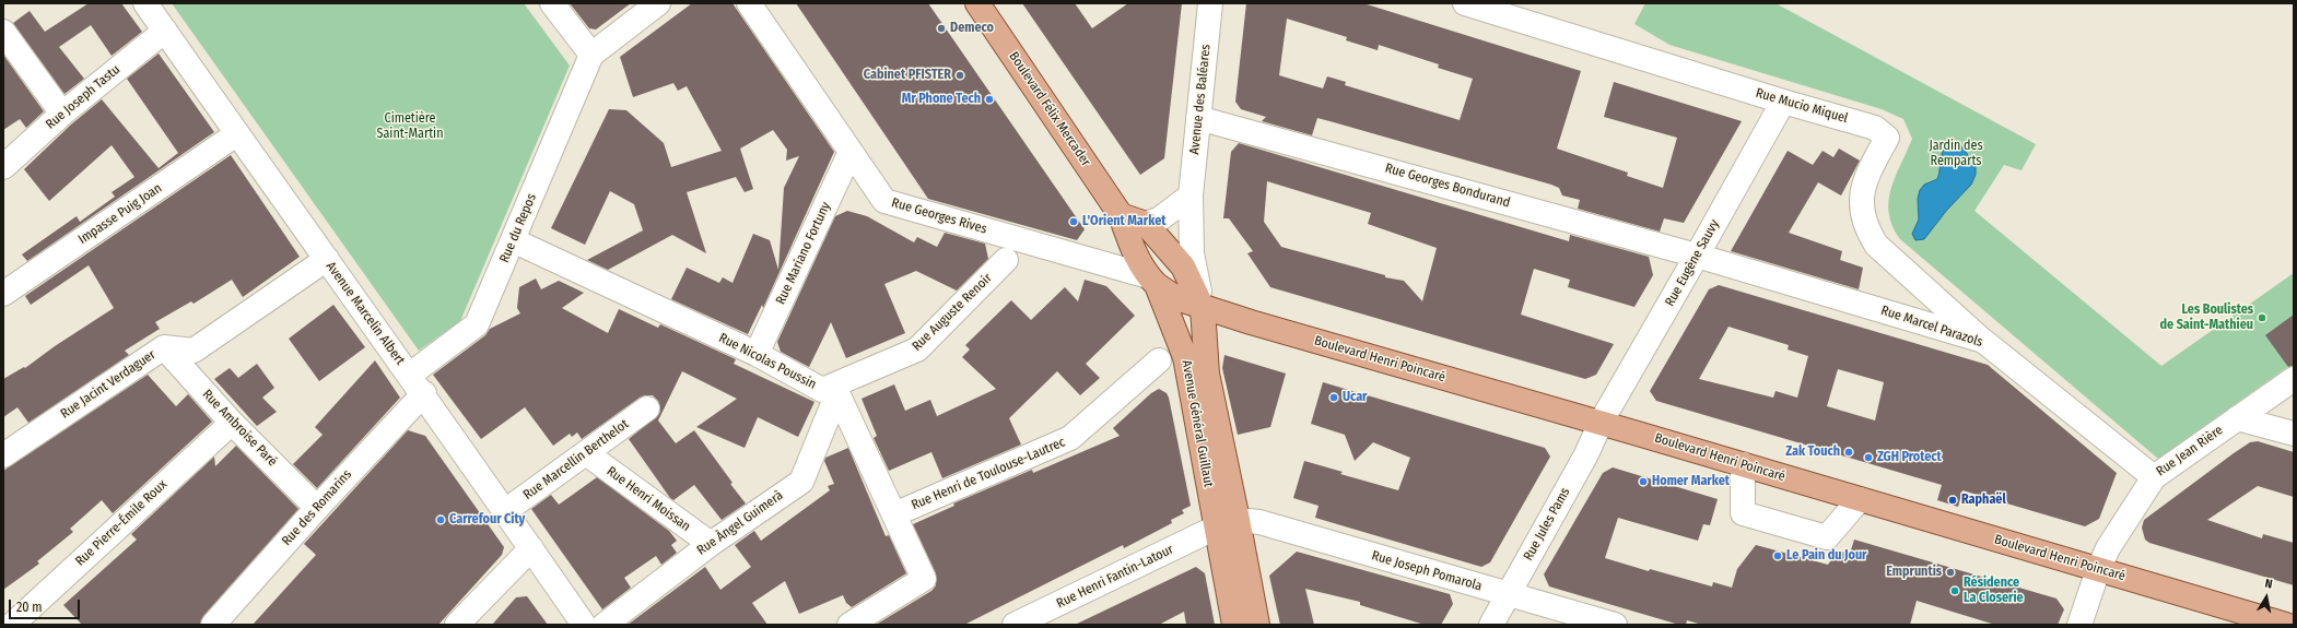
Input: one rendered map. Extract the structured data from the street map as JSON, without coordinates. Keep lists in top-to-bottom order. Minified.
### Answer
{"streets":{"main road":["Boulevard Félix Mercader","Boulevard Henri Poincaré","Avenue Général Guillaut"],"street":["Rue Joseph Tastu","Avenue des Baléares","Rue Mucio Miquel","Rue Georges Bondurand","Impasse Puig Joan","Rue Georges Rives","Rue du Repos","Rue Mariano Fortuny","Rue Eugène Sauvy","Rue Auguste Renoir","Avenue Marcelin Albert","Rue Marcel Parazols","Rue Nicolas Poussin","Rue Jacint Verdaguer","Rue Ambroise Paré","Rue Jean Rière","Rue Marcellin Berthelot","Rue Henri de Toulouse-Lautrec","Rue Henri Moissan","Rue des Romarins","Rue Pierre-Émile Roux","Rue Àngel Guimerà","Rue Jules Pams","Rue Joseph Pomarola","Rue Henri Fantin-Latour"]},"crossings":[["Rue Joseph Tastu","Avenue Marcelin Albert"],["Avenue des Baléares","Rue Georges Bondurand"],["Avenue des Baléares","Boulevard Henri Poincaré"],["Avenue des Baléares","Avenue Général Guillaut"],["Rue Mucio Miquel","Rue Eugène Sauvy"],["Rue Mucio Miquel","Rue Marcel Parazols"],["Boulevard Félix Mercader","Avenue Général Guillaut"],["Rue Georges Bondurand","Rue Eugène Sauvy"],["Rue Georges Bondurand","Rue Marcel Parazols"],["Impasse Puig Joan","Avenue Marcelin Albert"],["Rue Georges Rives","Rue Mariano Fortuny"],["Rue Georges Rives","Boulevard Henri Poincaré"],["Rue Georges Rives","Avenue Général Guillaut"],["Rue du Repos","Avenue Marcelin Albert"],["Rue du Repos","Rue Nicolas Poussin"],["Rue Mariano Fortuny","Rue Nicolas Poussin"],["Rue Eugène Sauvy","Rue Marcel Parazols"],["Rue Eugène Sauvy","Boulevard Henri Poincaré"],["Rue Eugène Sauvy","Rue Jules Pams"],["Rue Auguste Renoir","Rue Nicolas Poussin"],["Rue Auguste Renoir","Rue Àngel Guimerà"],["Avenue Marcelin Albert","Rue Jacint Verdaguer"],["Avenue Marcelin Albert","Rue Marcellin Berthelot"],["Avenue Marcelin Albert","Rue des Romarins"],["Rue Marcel Parazols","Rue Jean Rière"],["Boulevard Henri Poincaré","Avenue Général Guillaut"],["Boulevard Henri Poincaré","Rue Jean Rière"],["Boulevard Henri Poincaré","Rue Jules Pams"],["Rue Nicolas Poussin","Rue Àngel Guimerà"],["Rue Jacint Verdaguer","Rue Ambroise Paré"],["Avenue Général Guillaut","Rue Joseph Pomarola"],["Avenue Général Guillaut","Rue Henri Fantin-Latour"],["Rue Ambroise Paré","Rue des Romarins"],["Rue Ambroise Paré","Rue Pierre-Émile Roux"],["Rue Marcellin Berthelot","Rue Henri Moissan"],["Rue Henri Moissan","Rue Àngel Guimerà"],["Rue Jules Pams","Rue Joseph Pomarola"]],"parks":["Cimetière Saint-Martin","Jardin des Remparts"],"places":["Demeco","Cabinet PFISTER","Mr Phone Tech","L'Orient Market","Les Boulistes de Saint-Mathieu","Ucar","Zak Touch","ZGH Protect","Homer Market","Raphaël","Carrefour City","Le Pain du Jour","Empruntis","Résidence La Closerie"],"scale_bar":"20 m","north":"top"}
